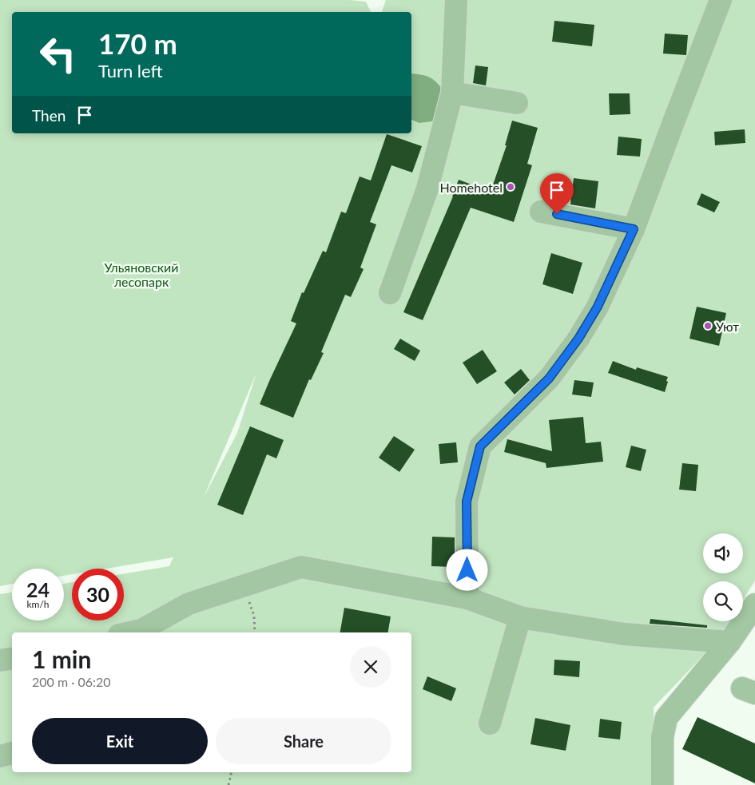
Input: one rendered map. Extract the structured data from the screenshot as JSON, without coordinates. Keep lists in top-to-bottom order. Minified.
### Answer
{"parks":["Ульяновский лесопарк"],"places":["Homehotel","Уют"],"page":{"turn":["170 m","Turn left"],"then":"Then","speed":"24 km/h","limit":"30","heading":["1 min","200 m · 06:20"],"buttons":["Exit","Share"]}}
